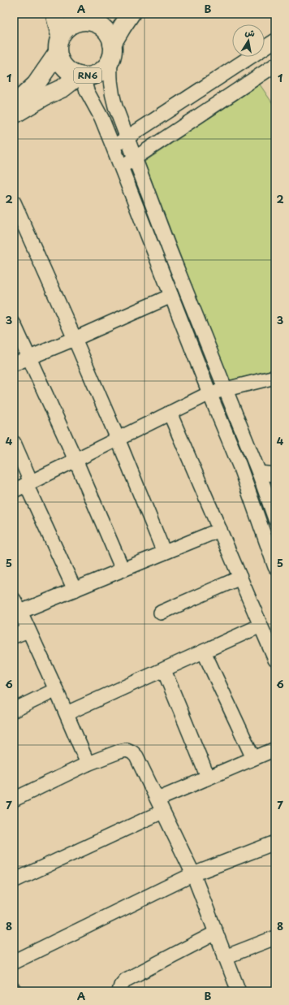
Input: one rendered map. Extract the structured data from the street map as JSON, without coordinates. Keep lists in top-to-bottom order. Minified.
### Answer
{"streets":{"main road":["RN6"]},"north":"top","grid":{"columns":["A","B"],"rows":["1","2","3","4","5","6","7","8"]}}
